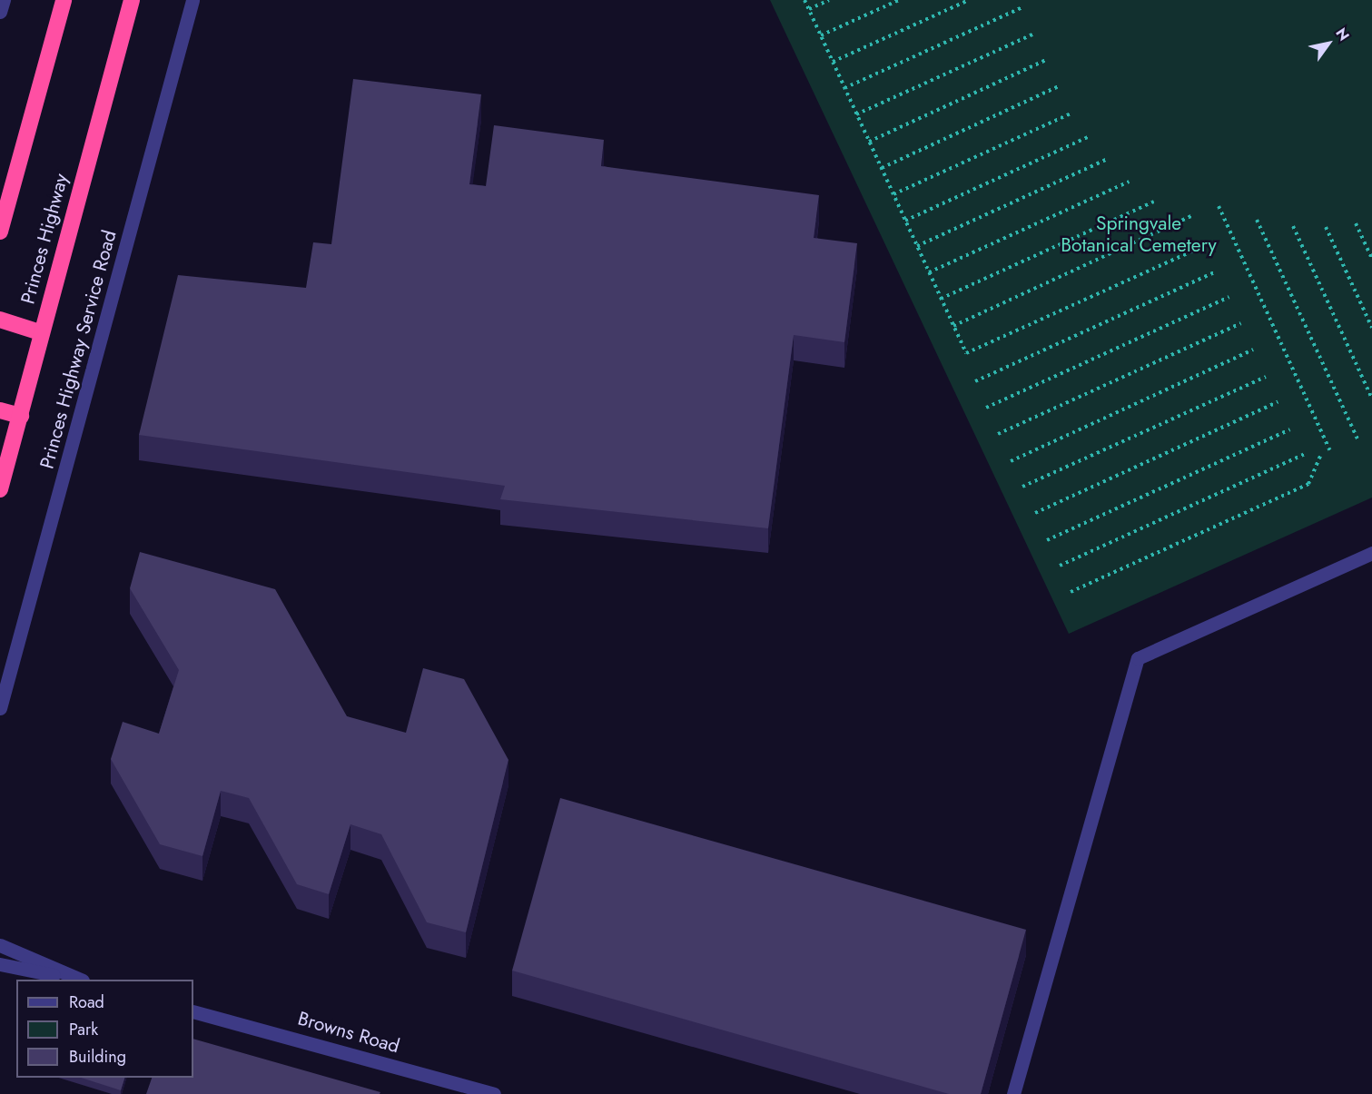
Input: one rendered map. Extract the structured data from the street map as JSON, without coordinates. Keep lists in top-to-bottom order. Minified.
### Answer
{"streets":{"highway":["Princes Highway"],"street":["Princes Highway Service Road","Browns Road"]},"parks":["Springvale Botanical Cemetery"],"legend":["Road","Park","Building"],"north":"top right"}
